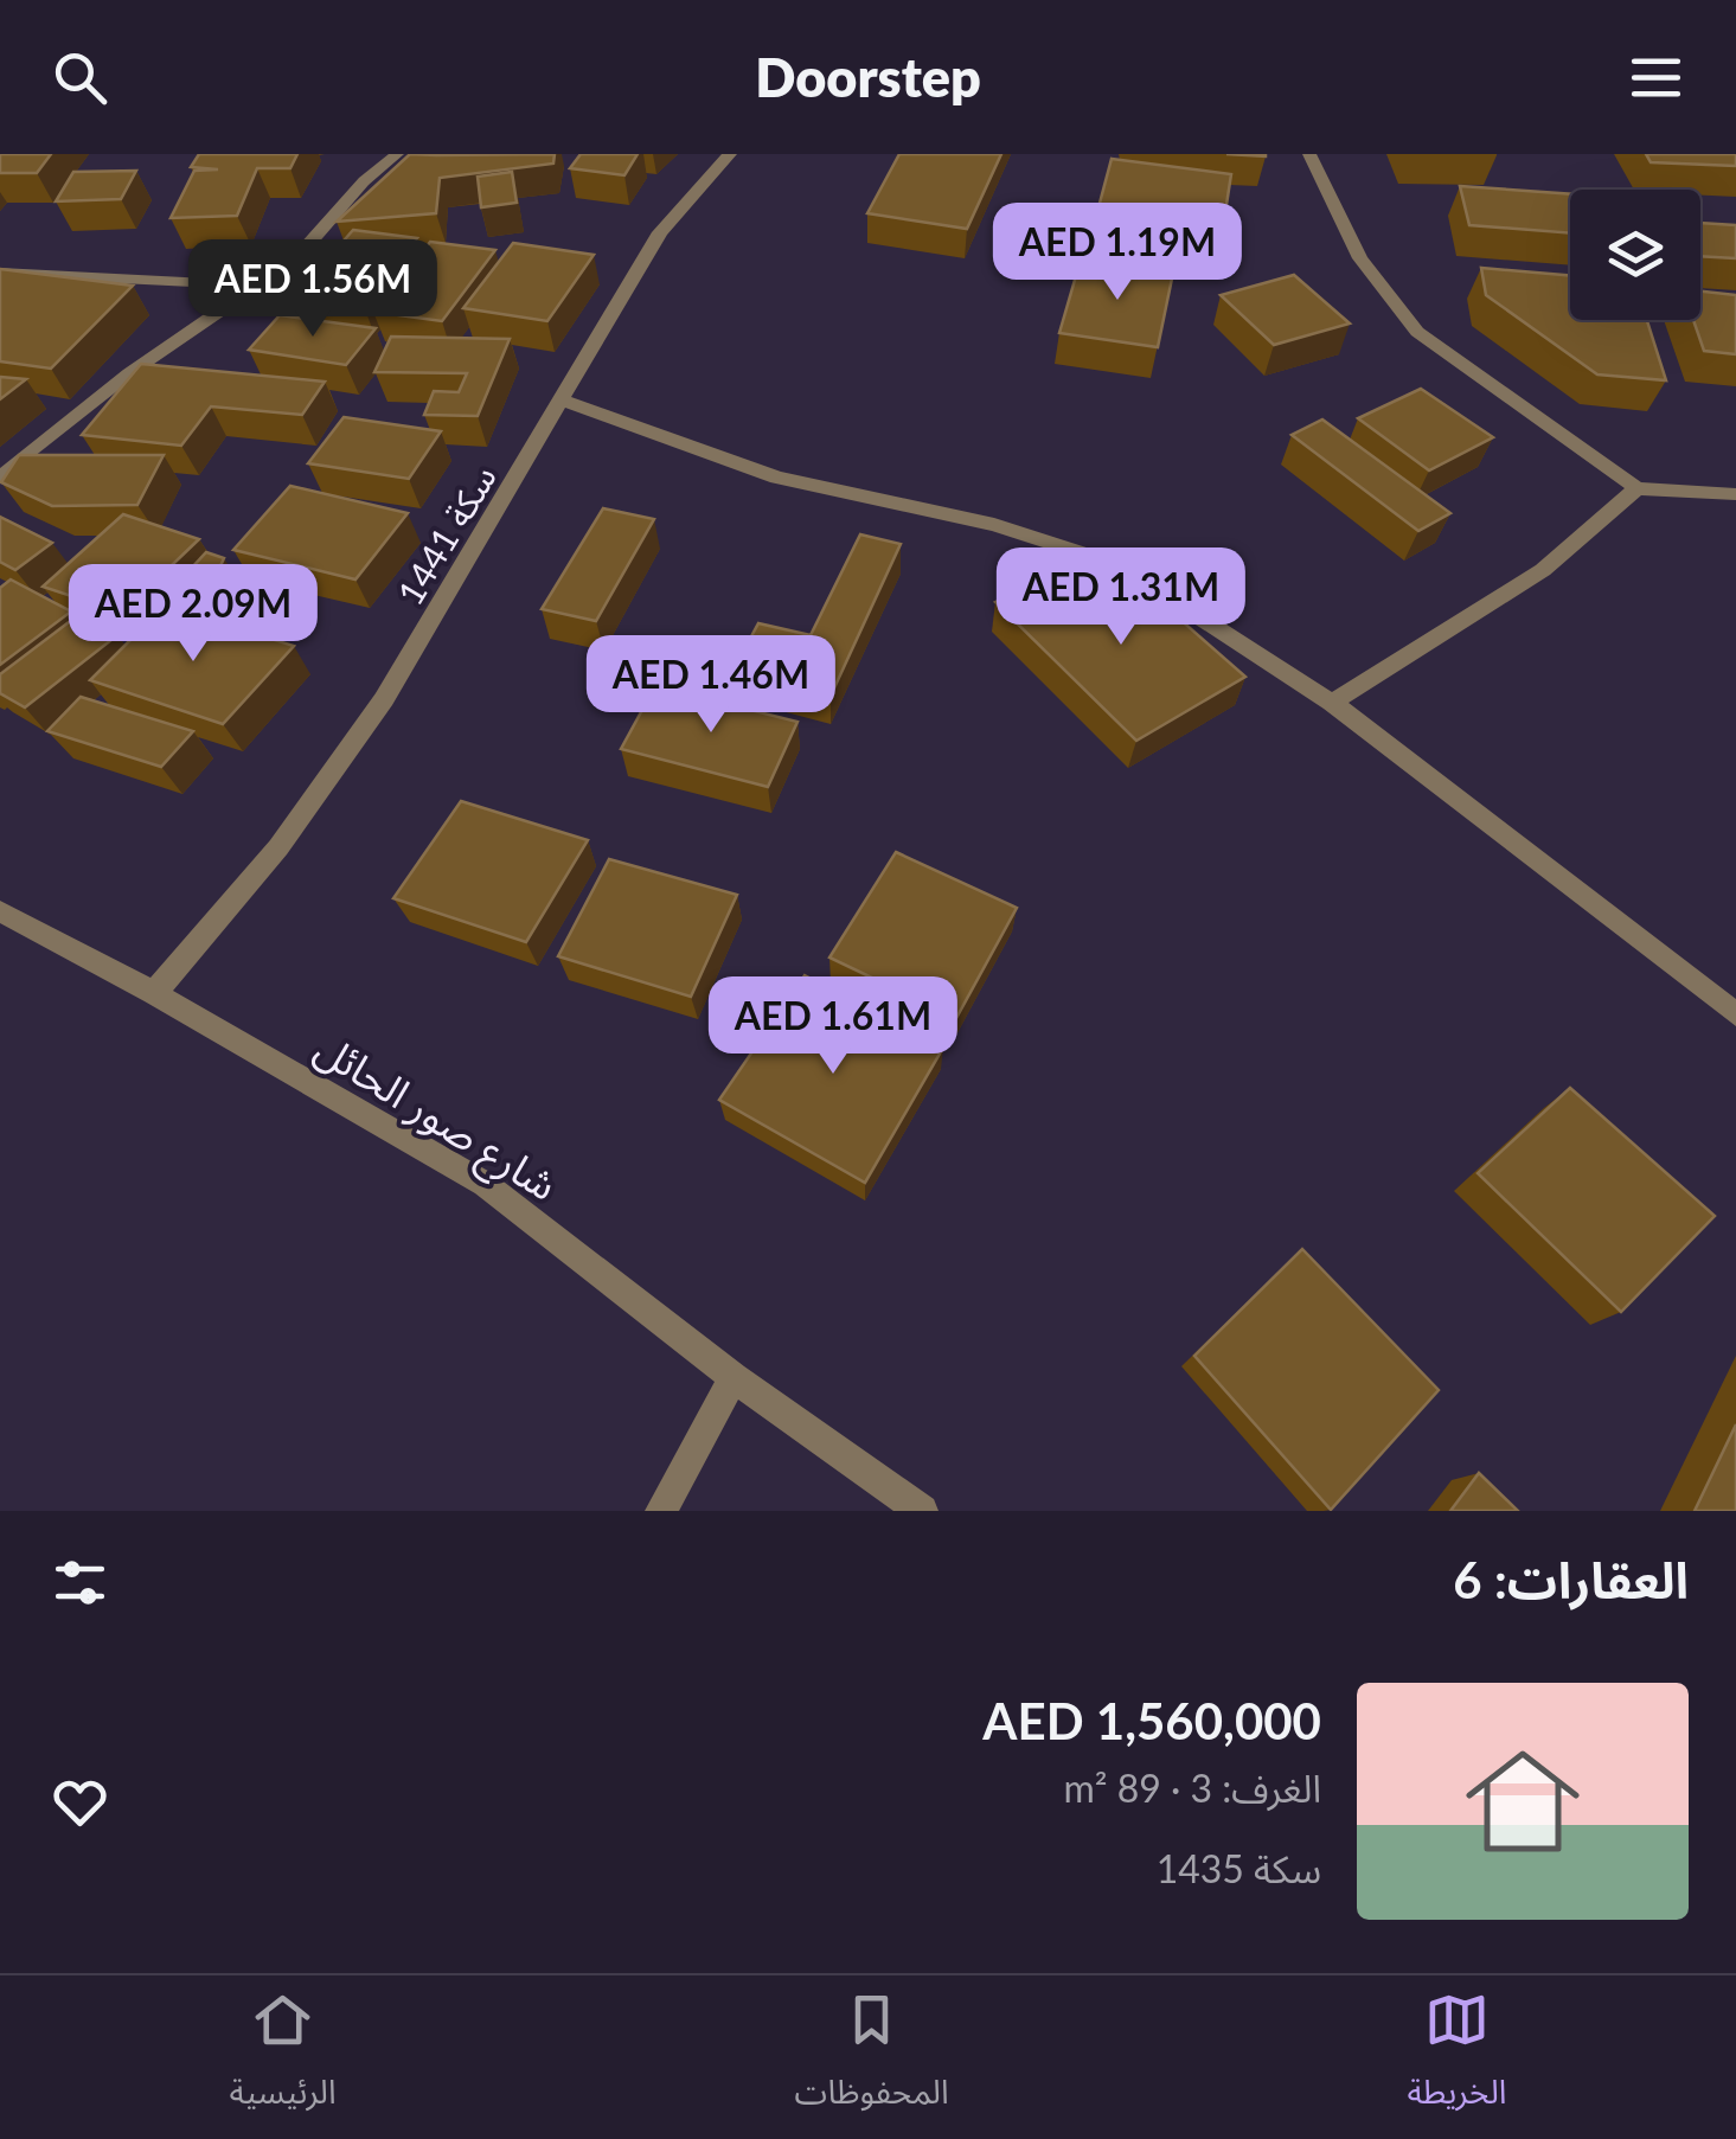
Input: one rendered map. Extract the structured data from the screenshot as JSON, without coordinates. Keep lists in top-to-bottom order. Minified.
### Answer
{"streets":{"street":["سكة 1441","شارع صور الحائل"]},"crossings":[["سكة 1441","شارع صور الحائل"]],"page":{"header":"Doorstep","price":["AED 1.19M","AED 1.56M","AED 1.31M","AED 2.09M","AED 1.46M","AED 1.61M"],"heading":"العقارات: 6","list":[{"name":"AED 1,560,000","note":"الغرف: 3 · 89 m² · سكة 1435"}],"tabs":["الخريطة","المحفوظات","الرئيسية"]}}
